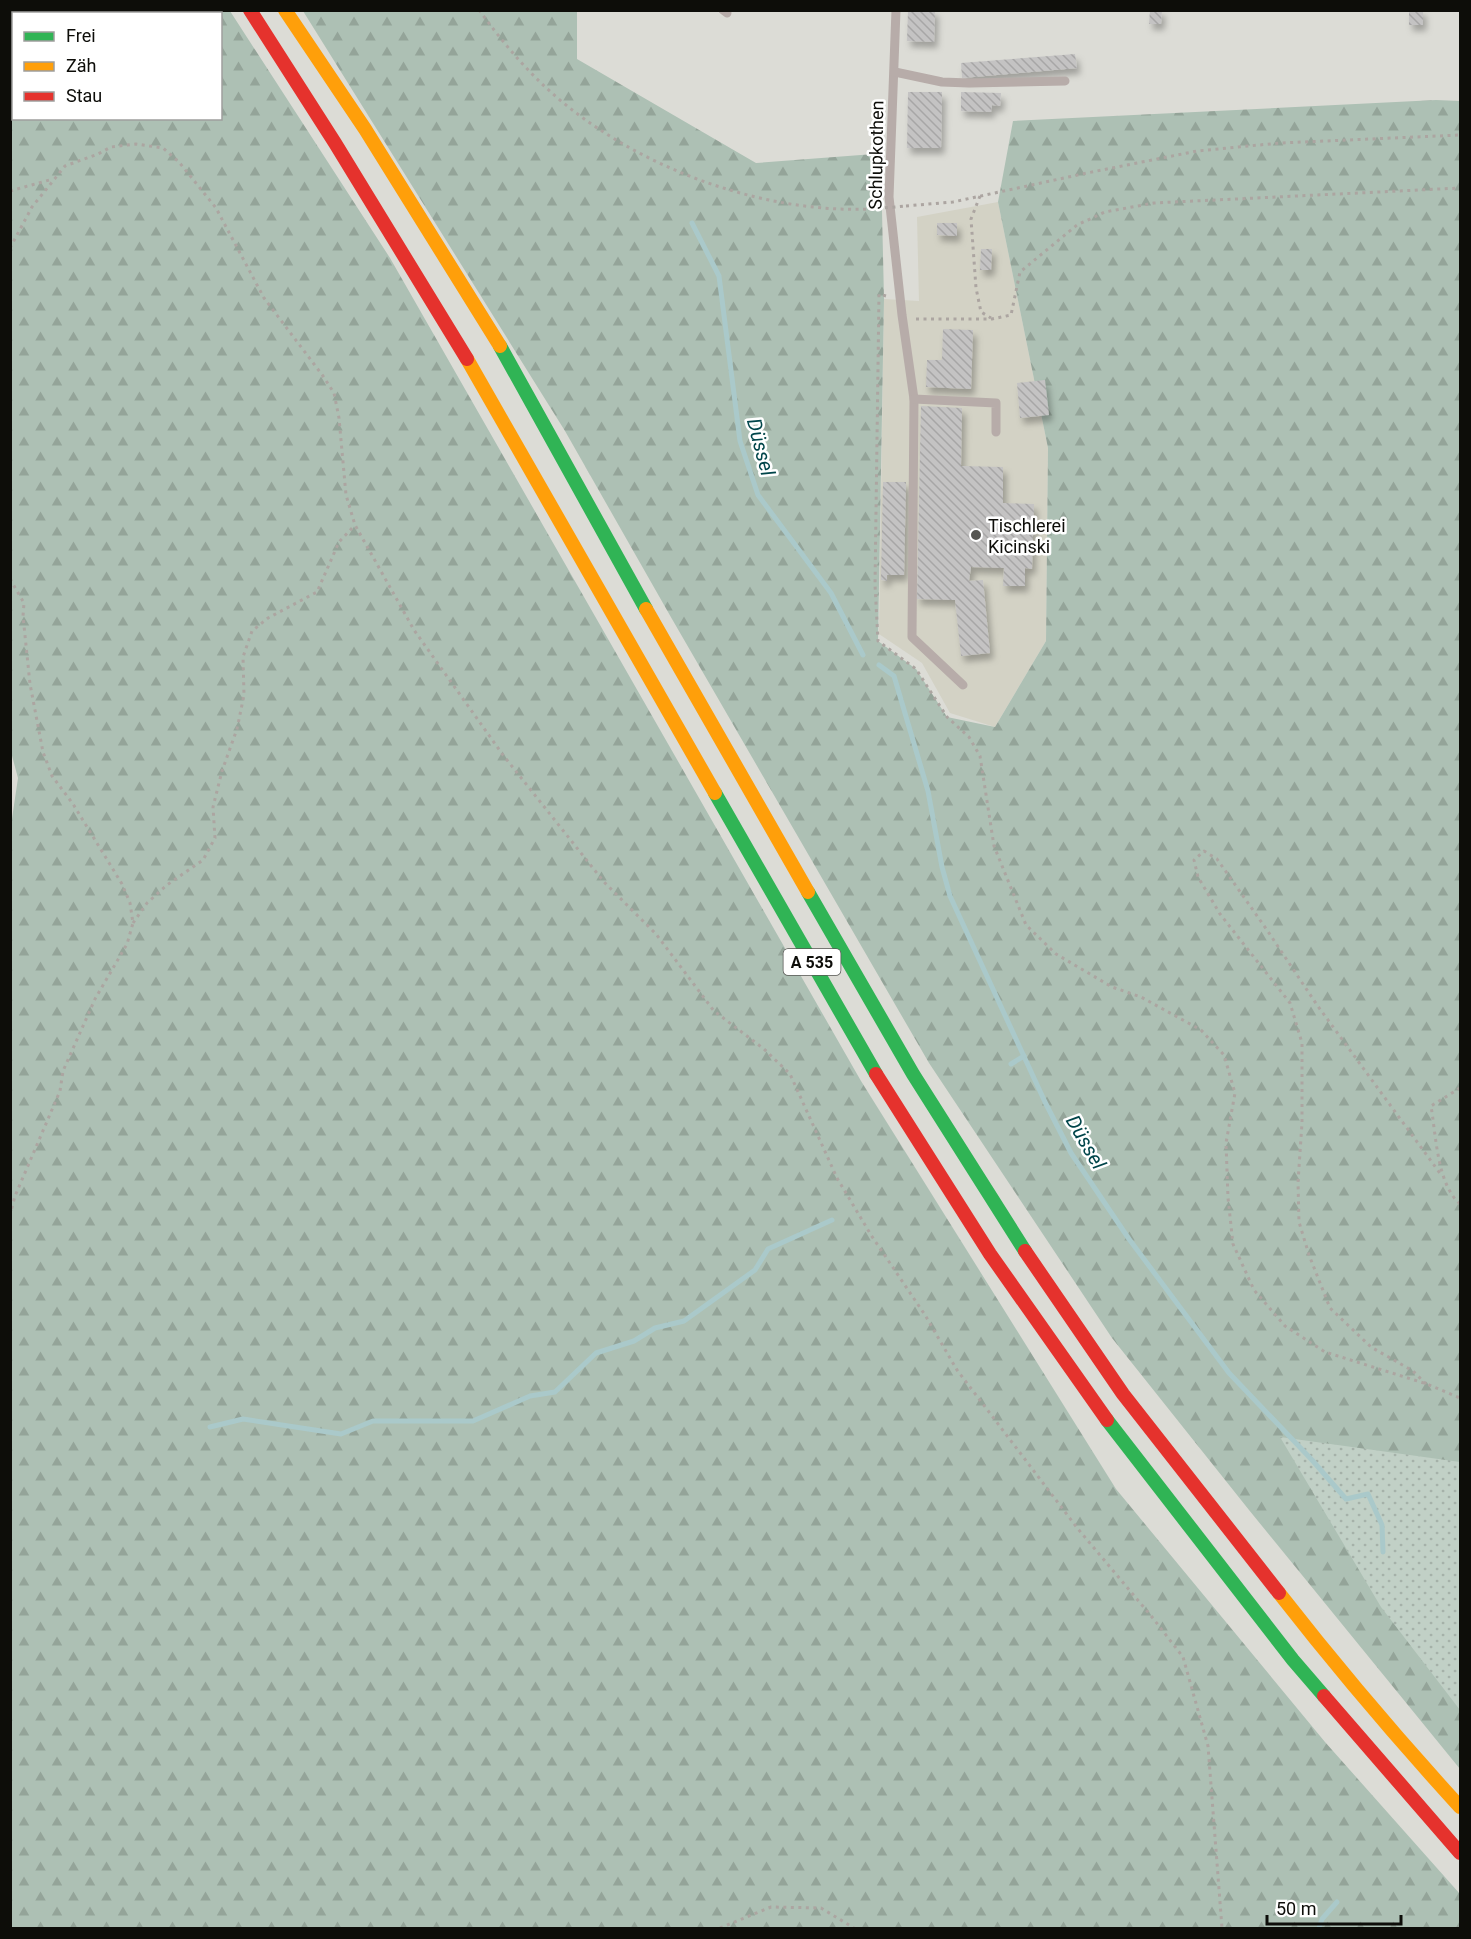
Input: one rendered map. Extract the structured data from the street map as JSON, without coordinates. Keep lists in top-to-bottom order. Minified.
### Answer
{"streets":{"highway":["A 535"],"lane":["Schlupkothen"]},"water":["Düssel"],"places":["Tischlerei Kicinski"],"legend":["Frei","Zäh","Stau"],"scale_bar":"50 m"}
